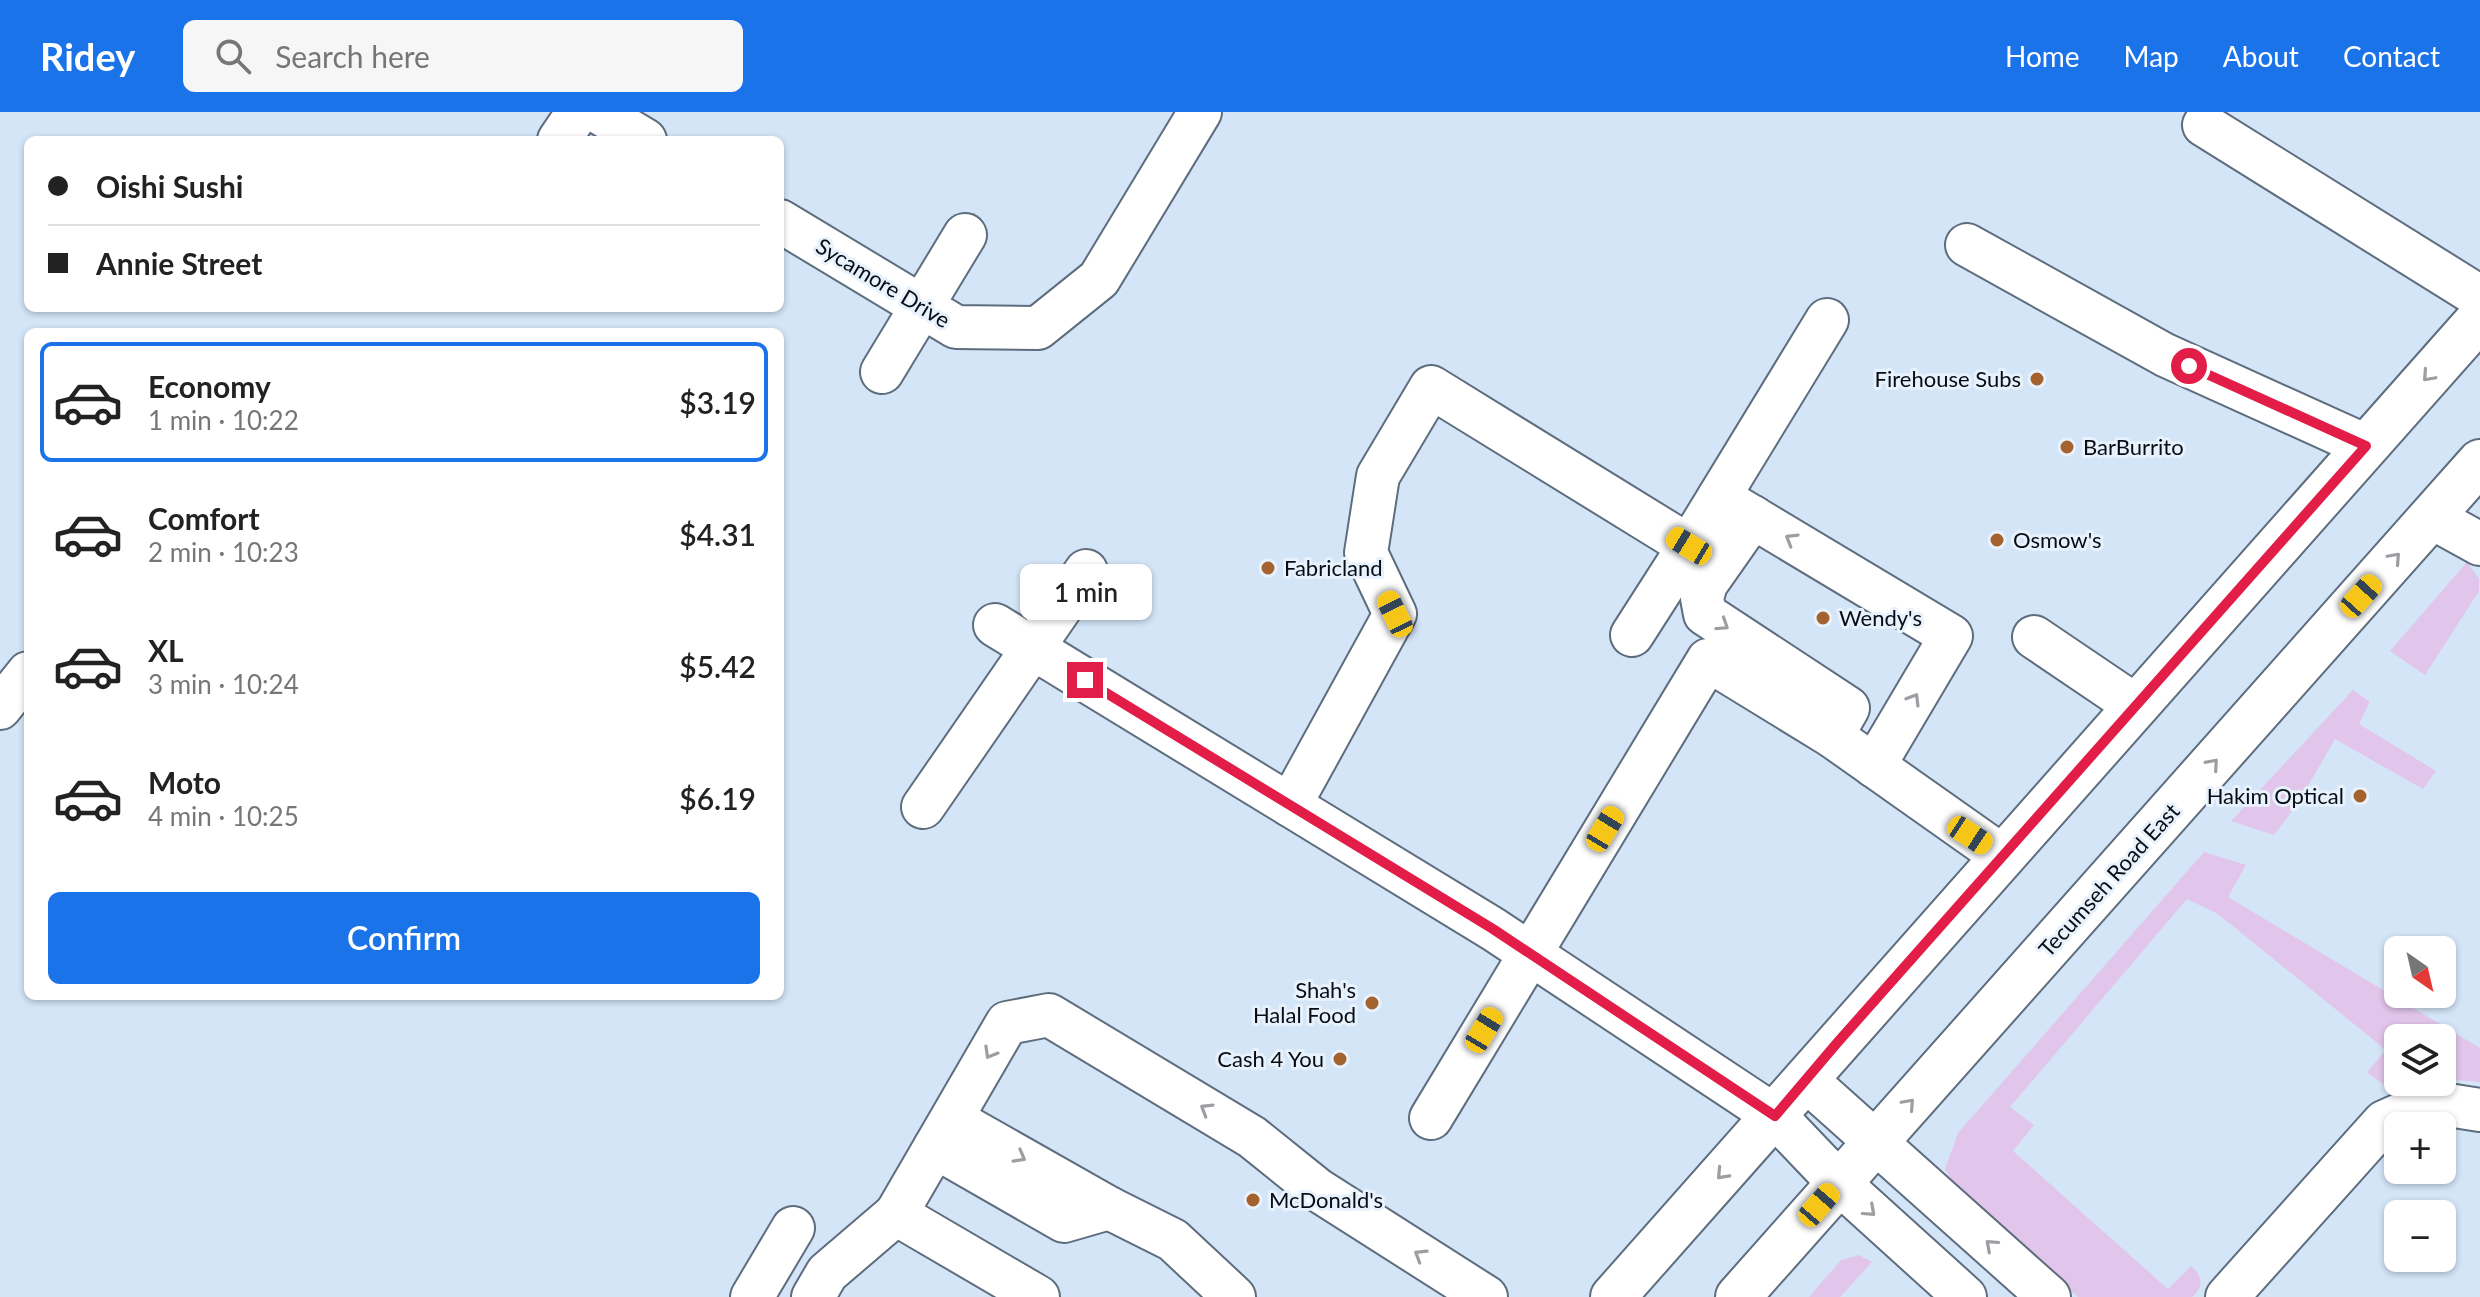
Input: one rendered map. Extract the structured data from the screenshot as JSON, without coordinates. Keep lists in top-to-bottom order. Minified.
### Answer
{"streets":{"main road":["Tecumseh Road East"],"street":["Sycamore Drive"]},"places":["Firehouse Subs","BarBurrito","Osmow's","Fabricland","Wendy's","Hakim Optical","Shah's Halal Food","Cash 4 You","McDonald's"],"north":"bottom right","page":{"header":"Ridey","search":"Search here","nav":["Home","Map","About","Contact"],"banner":["Oishi Sushi","Annie Street"],"list":[{"name":"Economy","note":"1 min · 10:22","value":"$3.19"},{"name":"Comfort","note":"2 min · 10:23","value":"$4.31"},{"name":"XL","note":"3 min · 10:24","value":"$5.42"},{"name":"Moto","note":"4 min · 10:25","value":"$6.19"}],"bubble":"1 min","buttons":"Confirm","map_buttons":["+","−"]}}
